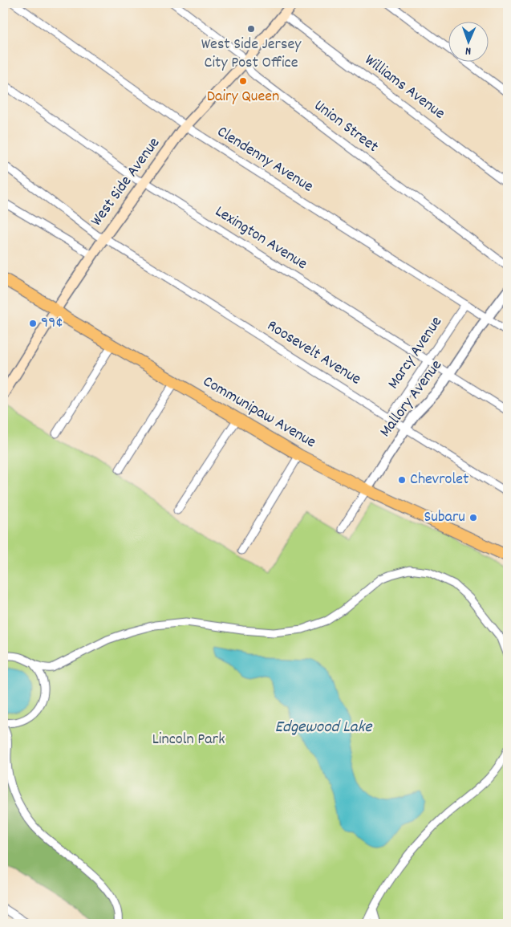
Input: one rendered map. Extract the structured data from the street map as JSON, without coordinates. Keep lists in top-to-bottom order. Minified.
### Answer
{"streets":{"main road":["West Side Avenue","Communipaw Avenue"],"street":["Williams Avenue","Union Street","Clendenny Avenue","Lexington Avenue","Roosevelt Avenue","Marcy Avenue","Mallory Avenue"]},"crossings":[["Williams Avenue","West Side Avenue"],["Union Street","West Side Avenue"],["Clendenny Avenue","West Side Avenue"],["Clendenny Avenue","Marcy Avenue"],["Clendenny Avenue","Mallory Avenue"],["West Side Avenue","Lexington Avenue"],["West Side Avenue","Roosevelt Avenue"],["West Side Avenue","Communipaw Avenue"],["Lexington Avenue","Marcy Avenue"],["Lexington Avenue","Mallory Avenue"],["Roosevelt Avenue","Marcy Avenue"],["Roosevelt Avenue","Mallory Avenue"],["Mallory Avenue","Communipaw Avenue"]],"water":["Edgewood Lake"],"parks":["Lincoln Park"],"places":["West Side Jersey City Post Office","Dairy Queen","99¢","Chevrolet","Subaru"],"north":"bottom"}
